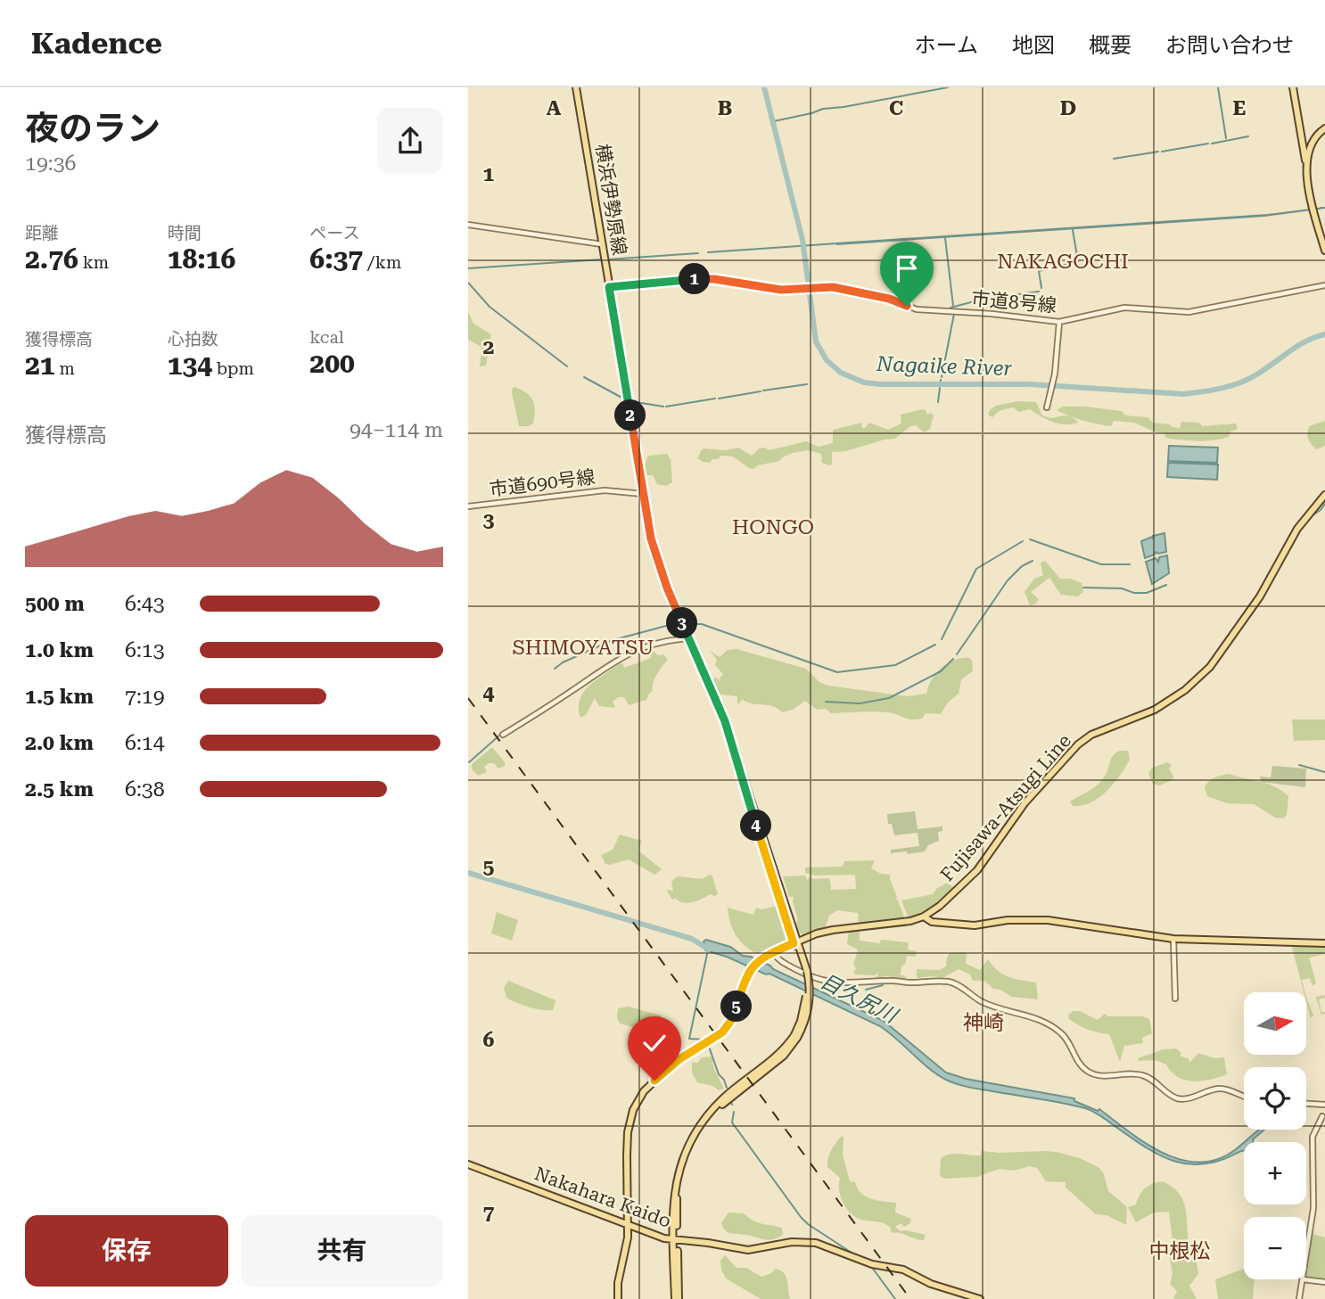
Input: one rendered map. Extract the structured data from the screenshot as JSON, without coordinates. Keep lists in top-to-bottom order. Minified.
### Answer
{"streets":{"main road":["横浜伊勢原線","Fujisawa-Atsugi Line","Nakahara Kaido"],"street":["市道8号線","市道690号線"]},"crossings":[["横浜伊勢原線","市道8号線"],["横浜伊勢原線","市道690号線"],["横浜伊勢原線","Fujisawa-Atsugi Line"],["横浜伊勢原線","Nakahara Kaido"]],"districts":["NAKAGOCHI","HONGO","SHIMOYATSU","神崎","中根松"],"water":["Nagaike River","目久尻川"],"north":"right","page":{"header":"Kadence","nav":["ホーム","地図","概要","お問い合わせ"],"heading":["夜のラン","19:36"],"stats":[["距離","2.76 km"],["時間","18:16"],["ペース","6:37 /km"],["獲得標高","21 m"],["心拍数","134 bpm"],["kcal","200"]],"pins":["1","2","3","4","5"],"chart":["獲得標高","94–114 m"],"list":[{"name":"500 m","note":"6:43"},{"name":"1.0 km","note":"6:13"},{"name":"1.5 km","note":"7:19"},{"name":"2.0 km","note":"6:14"},{"name":"2.5 km","note":"6:38"}],"map_buttons":["+","−"],"buttons":["保存","共有"]},"grid":{"columns":["A","B","C","D","E"],"rows":["1","2","3","4","5","6","7"]}}
